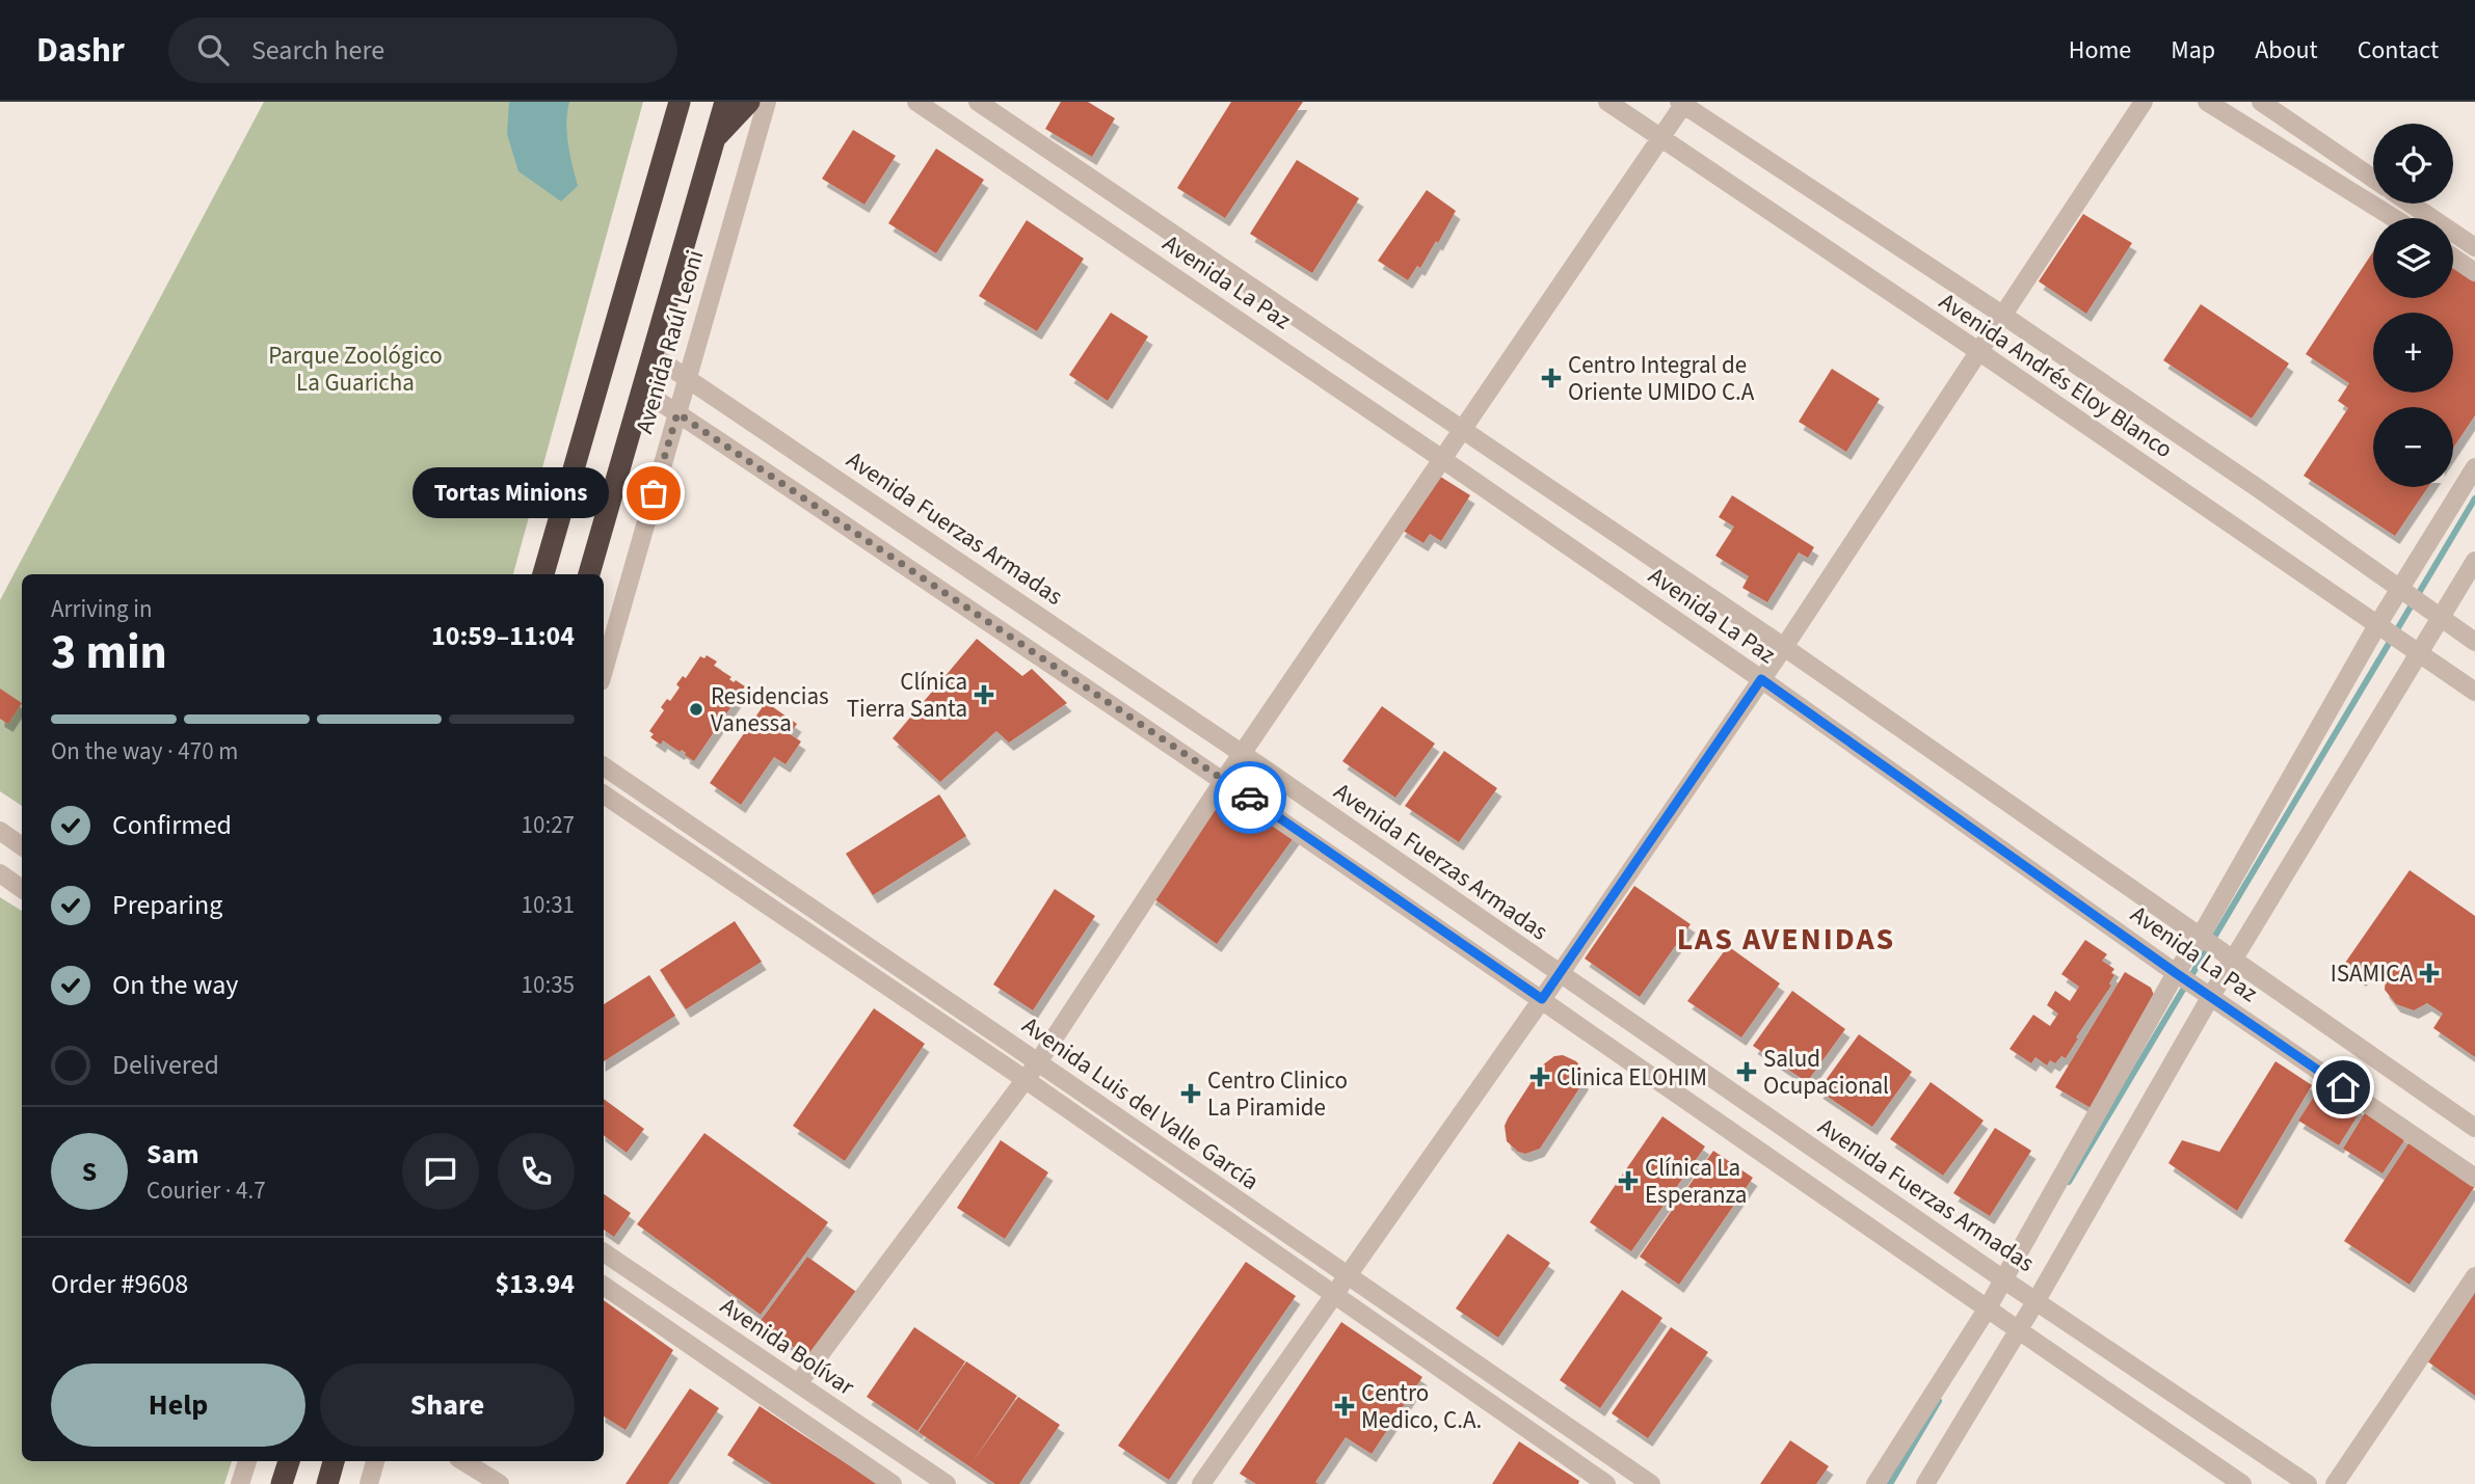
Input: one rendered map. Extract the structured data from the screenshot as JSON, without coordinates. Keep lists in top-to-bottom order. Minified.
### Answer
{"streets":{"highway":["Avenida Raúl Leoni"],"street":["Avenida La Paz","Avenida Andrés Eloy Blanco","Avenida Fuerzas Armadas","Avenida Luis del Valle García","Avenida Bolívar"]},"crossings":[["Avenida Raúl Leoni","Avenida Fuerzas Armadas"]],"districts":["LAS AVENIDAS"],"parks":["Parque Zoológico La Guaricha"],"places":{"health":["Centro Integral de Oriente UMIDO C.A","Clínica Tierra Santa","ISAMICA","Salud Ocupacional","Clinica ELOHIM","Centro Clinico La Piramide","Clínica La Esperanza","Centro Medico, C.A."],"other":["Tortas Minions","Residencias Vanessa"]},"page":{"header":"Dashr","search":"Search here","nav":["Home","Map","About","Contact"],"map_buttons":["+","−"],"bubble":"Tortas Minions","heading":["3 min","Arriving in","10:59–11:04"],"panel":["Sam","Courier · 4.7","Order #9608","$13.94"],"bar":"On the way · 470 m","list":[["Confirmed","10:27"],["Preparing","10:31"],["On the way","10:35"],"Delivered"],"round":"S","buttons":["Help","Share"]}}
